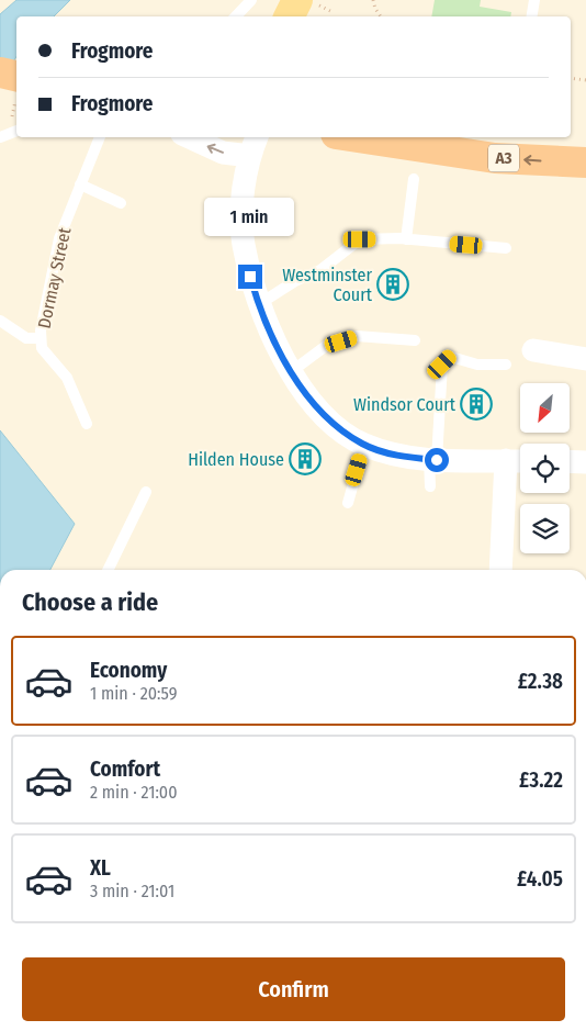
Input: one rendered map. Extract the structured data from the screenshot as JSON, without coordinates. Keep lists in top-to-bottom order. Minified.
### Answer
{"streets":{"highway":["A3"],"lane":["Dormay Street"]},"places":{"building":["Westminster Court","Windsor Court","Hilden House"]},"north":"bottom left","page":{"banner":["Frogmore","Frogmore"],"bubble":"1 min","heading":"Choose a ride","list":[{"name":"Economy","note":"1 min · 20:59","value":"£2.38"},{"name":"Comfort","note":"2 min · 21:00","value":"£3.22"},{"name":"XL","note":"3 min · 21:01","value":"£4.05"}],"buttons":"Confirm"}}
